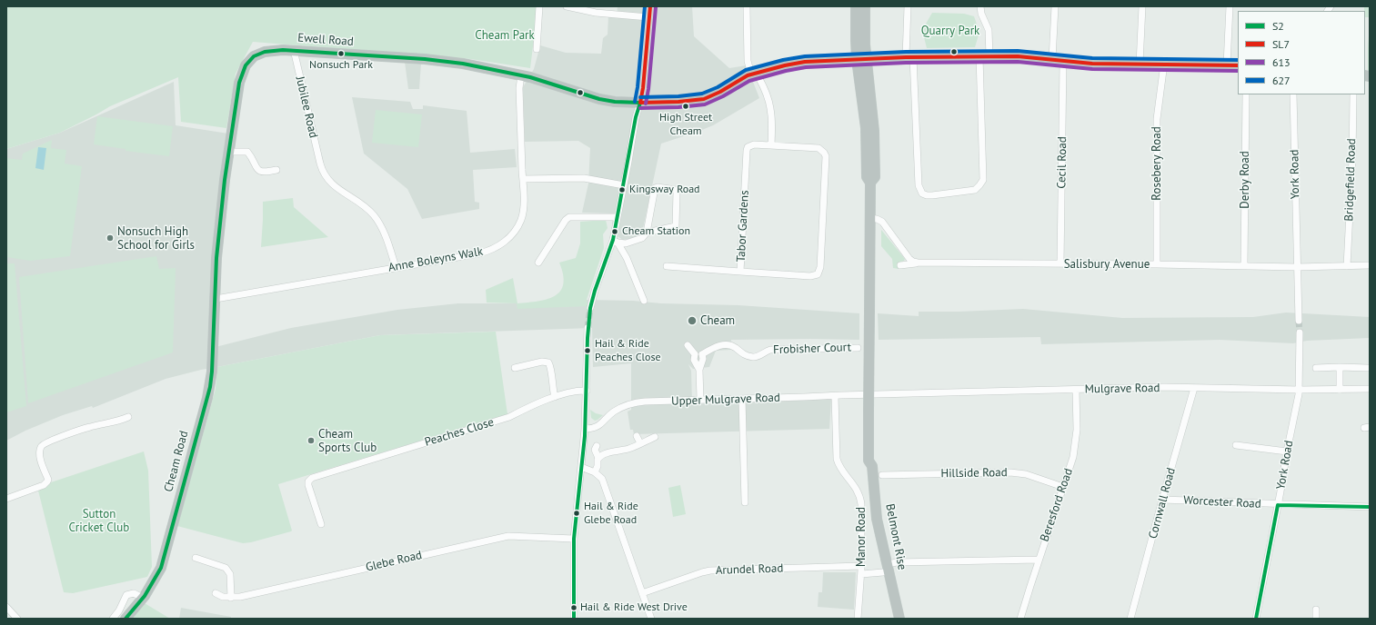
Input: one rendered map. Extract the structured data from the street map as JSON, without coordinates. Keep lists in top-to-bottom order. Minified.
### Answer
{"streets":{"highway":["Ewell Road","Cheam Road","Belmont Rise"],"street":["Jubilee Road","Cecil Road","Rosebery Road","York Road","Derby Road","Bridgefield Road","Tabor Gardens","Anne Boleyns Walk","Salisbury Avenue","Frobisher Court","Mulgrave Road","Upper Mulgrave Road","Peaches Close","Hillside Road","Worcester Road","Cornwall Road","Beresford Road","Manor Road","Glebe Road","Arundel Road"]},"crossings":[["Ewell Road","Jubilee Road"],["Ewell Road","Anne Boleyns Walk"],["Ewell Road","Cheam Road"],["Ewell Road","Belmont Rise"],["Jubilee Road","Anne Boleyns Walk"],["Cecil Road","Salisbury Avenue"],["Rosebery Road","Salisbury Avenue"],["York Road","Salisbury Avenue"],["York Road","Mulgrave Road"],["York Road","Worcester Road"],["Derby Road","Salisbury Avenue"],["Bridgefield Road","Salisbury Avenue"],["Anne Boleyns Walk","Cheam Road"],["Mulgrave Road","Upper Mulgrave Road"],["Mulgrave Road","Cornwall Road"],["Mulgrave Road","Beresford Road"],["Upper Mulgrave Road","Manor Road"],["Hillside Road","Beresford Road"],["Worcester Road","Cornwall Road"],["Manor Road","Arundel Road"]],"parks":["Quarry Park","Cheam Park","Sutton Cricket Club"],"places":["Nonsuch Park","High Street Cheam","Kingsway Road","Cheam Station","Nonsuch High School for Girls","Cheam","Hail & Ride Peaches Close","Cheam Sports Club","Hail & Ride Glebe Road","Hail & Ride West Drive"],"lines":["transit line SL7","transit line 627","transit line 613","transit line S2"],"legend":["S2","SL7","613","627"]}
